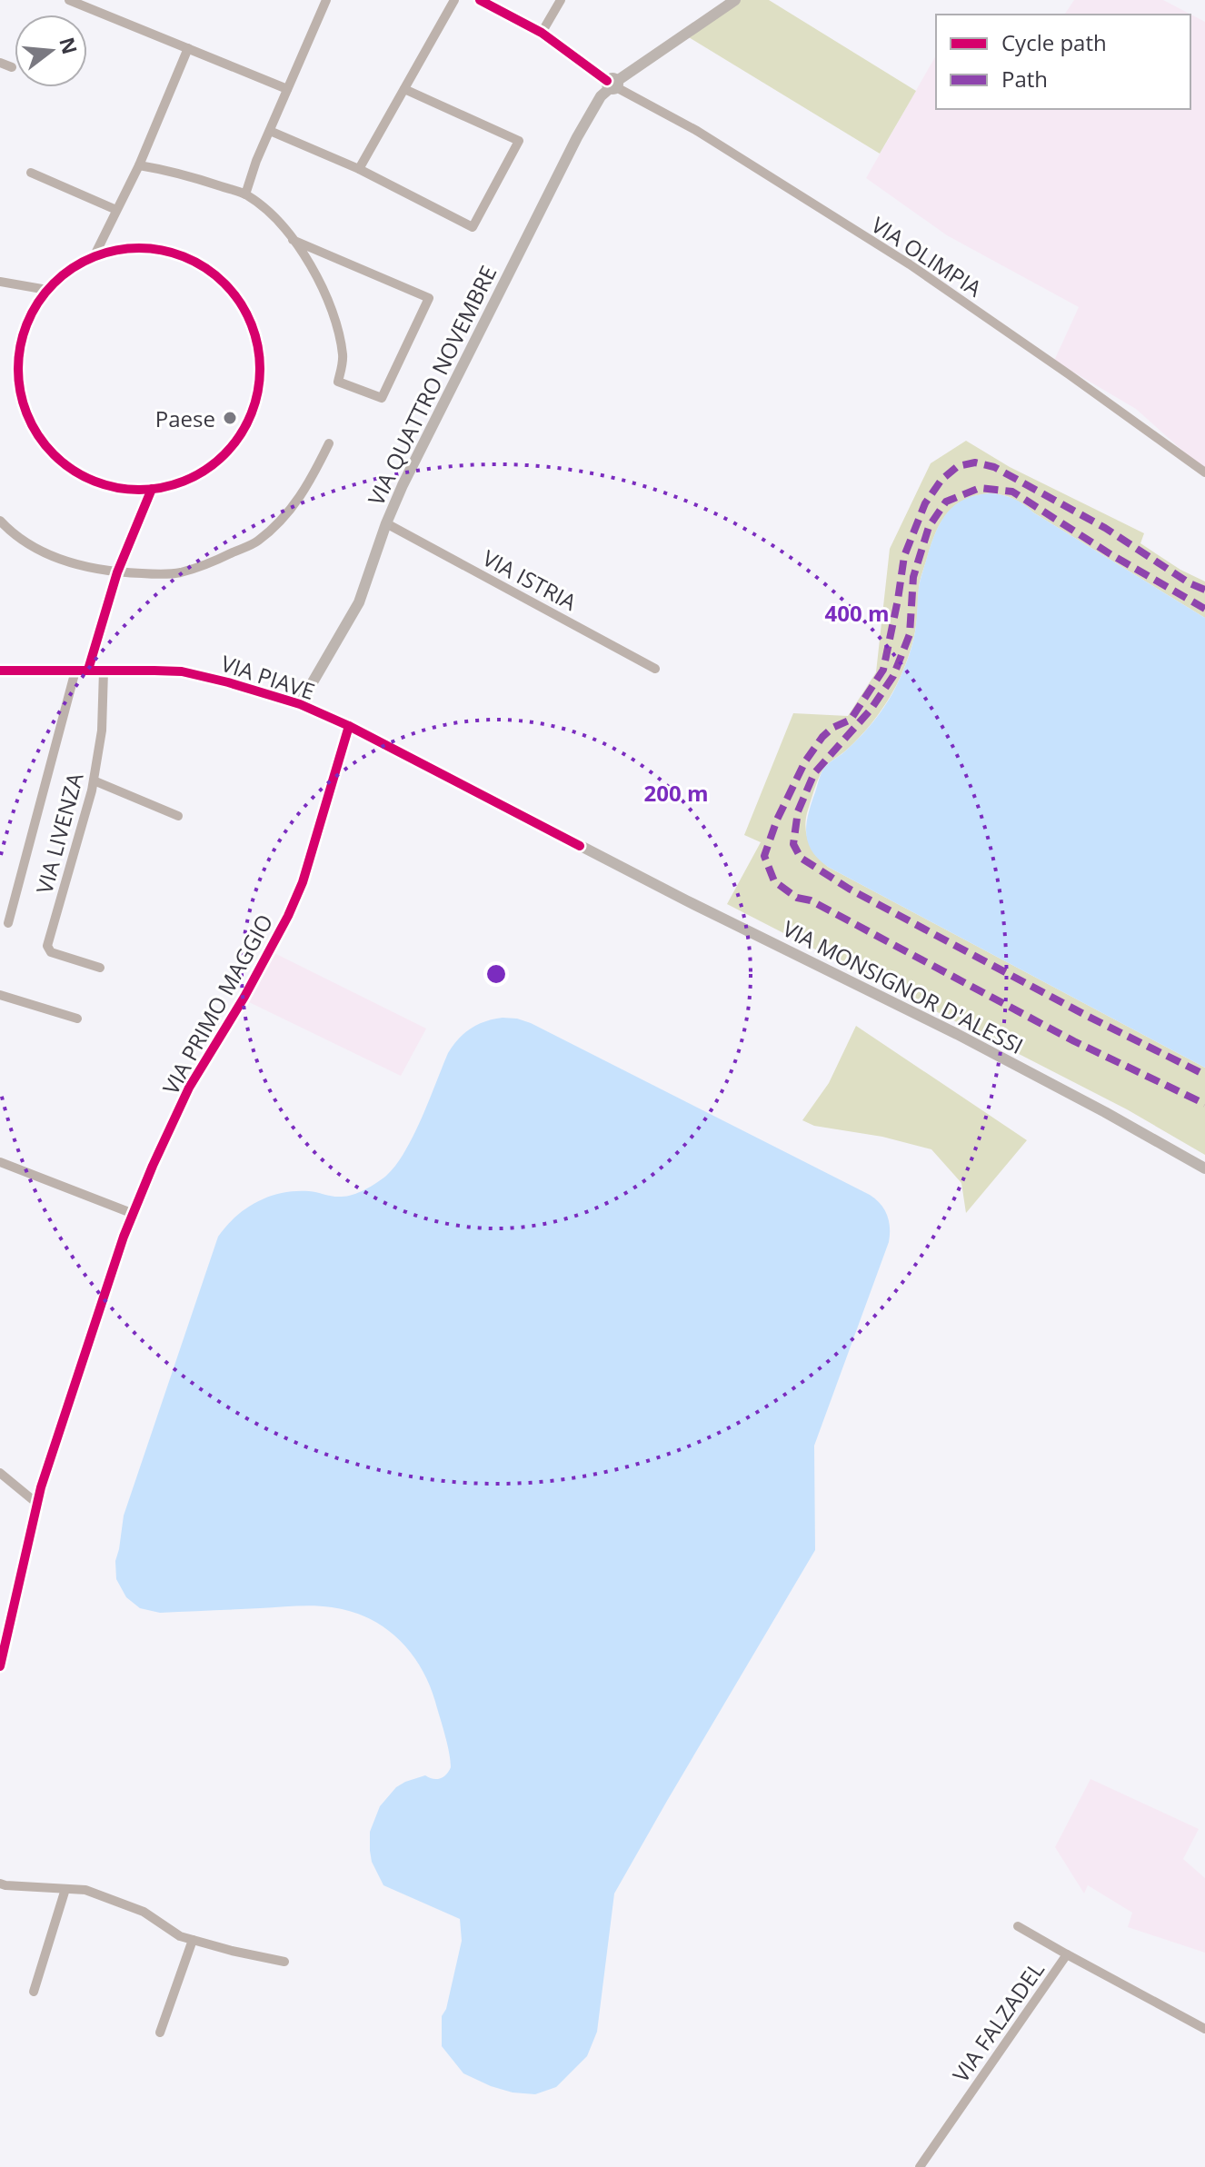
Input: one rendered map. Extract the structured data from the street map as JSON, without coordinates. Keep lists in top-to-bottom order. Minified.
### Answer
{"streets":{"main road":["VIA QUATTRO NOVEMBRE","VIA PIAVE","VIA MONSIGNOR D'ALESSI"],"street":["VIA OLIMPIA","VIA ISTRIA","VIA LIVENZA","VIA PRIMO MAGGIO","VIA FALZADEL"]},"crossings":[["VIA OLIMPIA","VIA QUATTRO NOVEMBRE"],["VIA QUATTRO NOVEMBRE","VIA ISTRIA"],["VIA QUATTRO NOVEMBRE","VIA PIAVE"],["VIA PIAVE","VIA LIVENZA"],["VIA PIAVE","VIA MONSIGNOR D'ALESSI"],["VIA PIAVE","VIA PRIMO MAGGIO"]],"places":["Paese"],"legend":["Cycle path","Path"],"north":"right","rings":["400 m","200 m"]}
